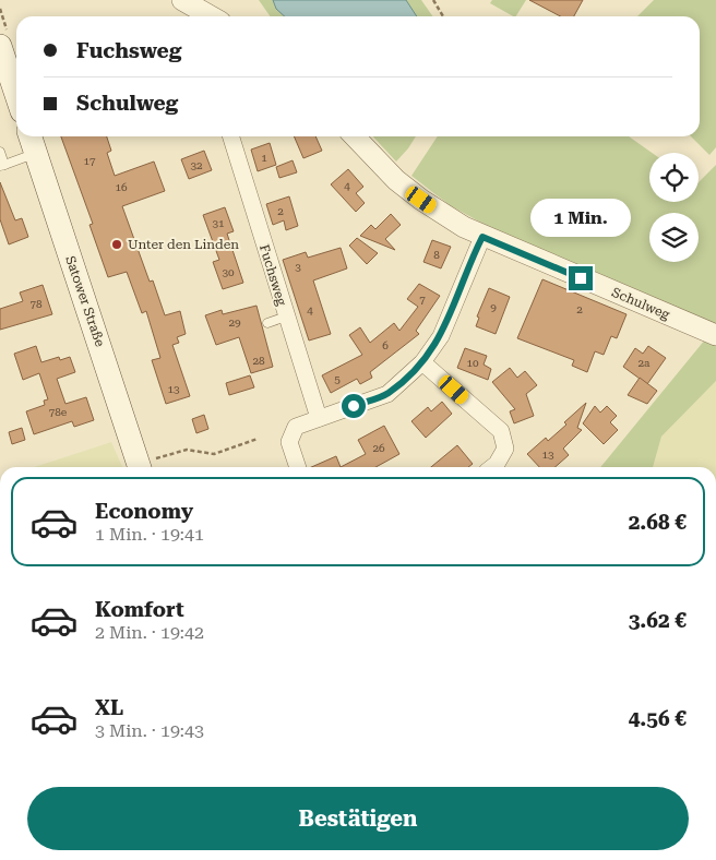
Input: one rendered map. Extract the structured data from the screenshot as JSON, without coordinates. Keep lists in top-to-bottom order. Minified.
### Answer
{"streets":{"main road":["Satower Straße"],"street":["Fuchsweg","Schulweg"]},"places":["Unter den Linden"],"house_numbers":["1","17","32","4","16","2","31","8","3","30","7","78","9","2","4","29","6","28","10","2a","5","13","78e","26","13"],"page":{"banner":["Fuchsweg","Schulweg"],"bubble":"1 Min.","list":[{"name":"Economy","note":"1 Min. · 19:41","value":"2.68 €"},{"name":"Komfort","note":"2 Min. · 19:42","value":"3.62 €"},{"name":"XL","note":"3 Min. · 19:43","value":"4.56 €"}],"buttons":"Bestätigen"}}
